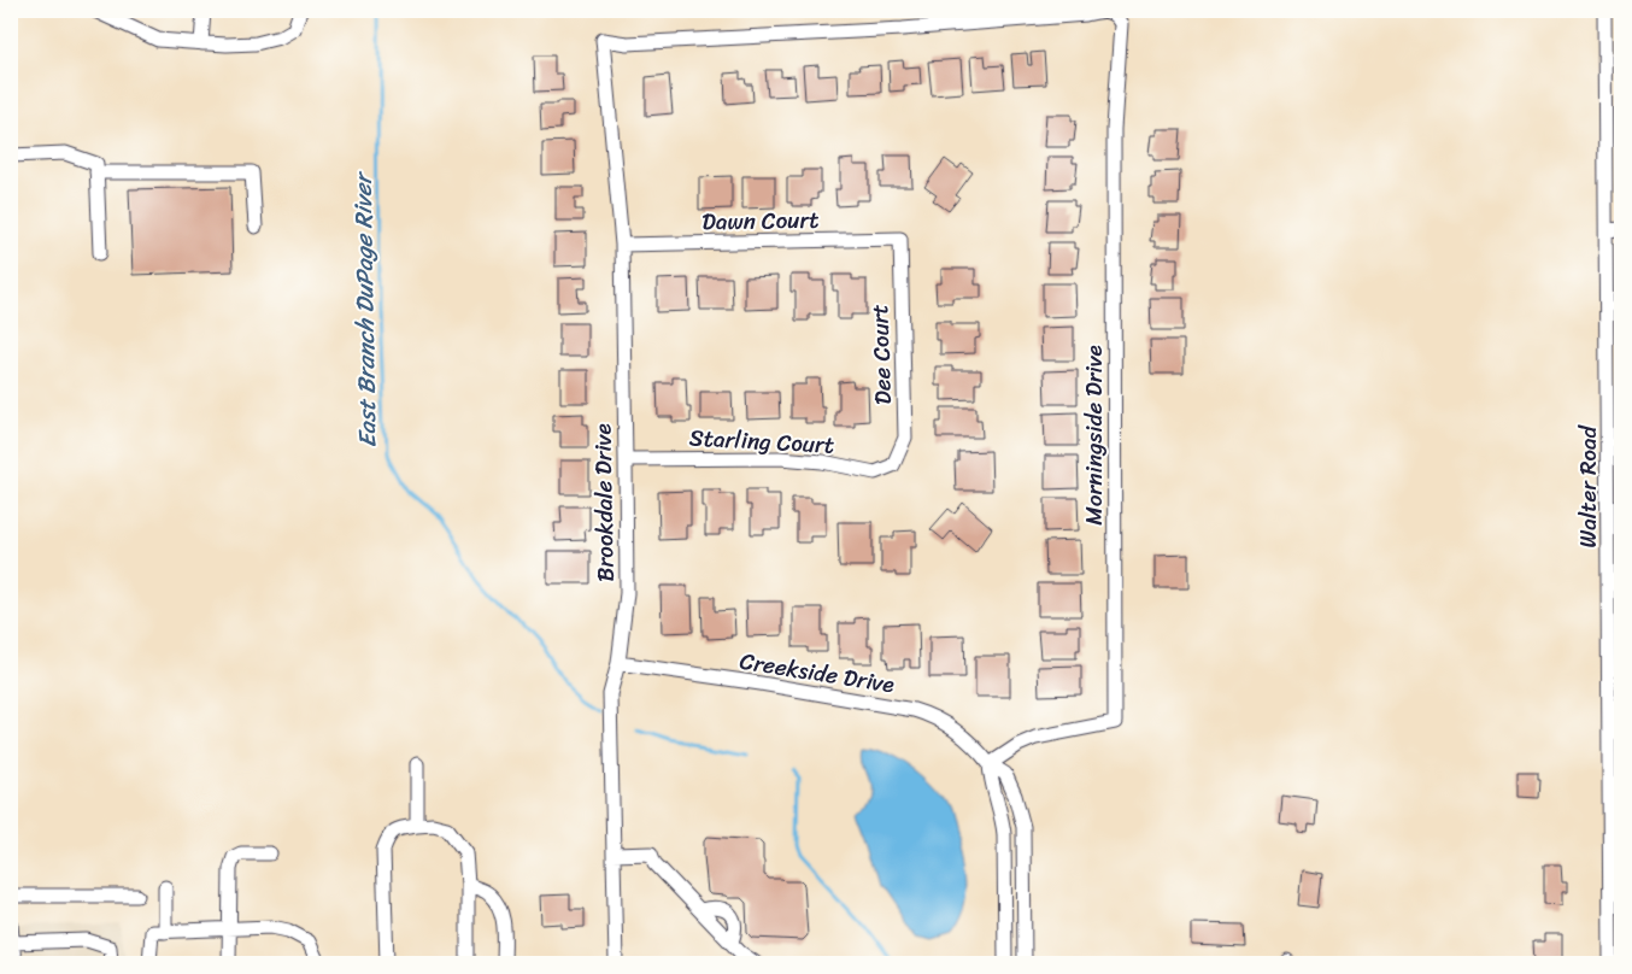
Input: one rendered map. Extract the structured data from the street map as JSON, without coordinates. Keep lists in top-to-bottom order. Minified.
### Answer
{"streets":{"street":["Dawn Court","Dee Court","Morningside Drive","Starling Court","Walter Road","Brookdale Drive","Creekside Drive"]},"crossings":[["Dawn Court","Dee Court"],["Dawn Court","Brookdale Drive"],["Dee Court","Starling Court"],["Morningside Drive","Brookdale Drive"],["Morningside Drive","Creekside Drive"],["Starling Court","Brookdale Drive"],["Brookdale Drive","Creekside Drive"]],"water":["East Branch DuPage River"]}
